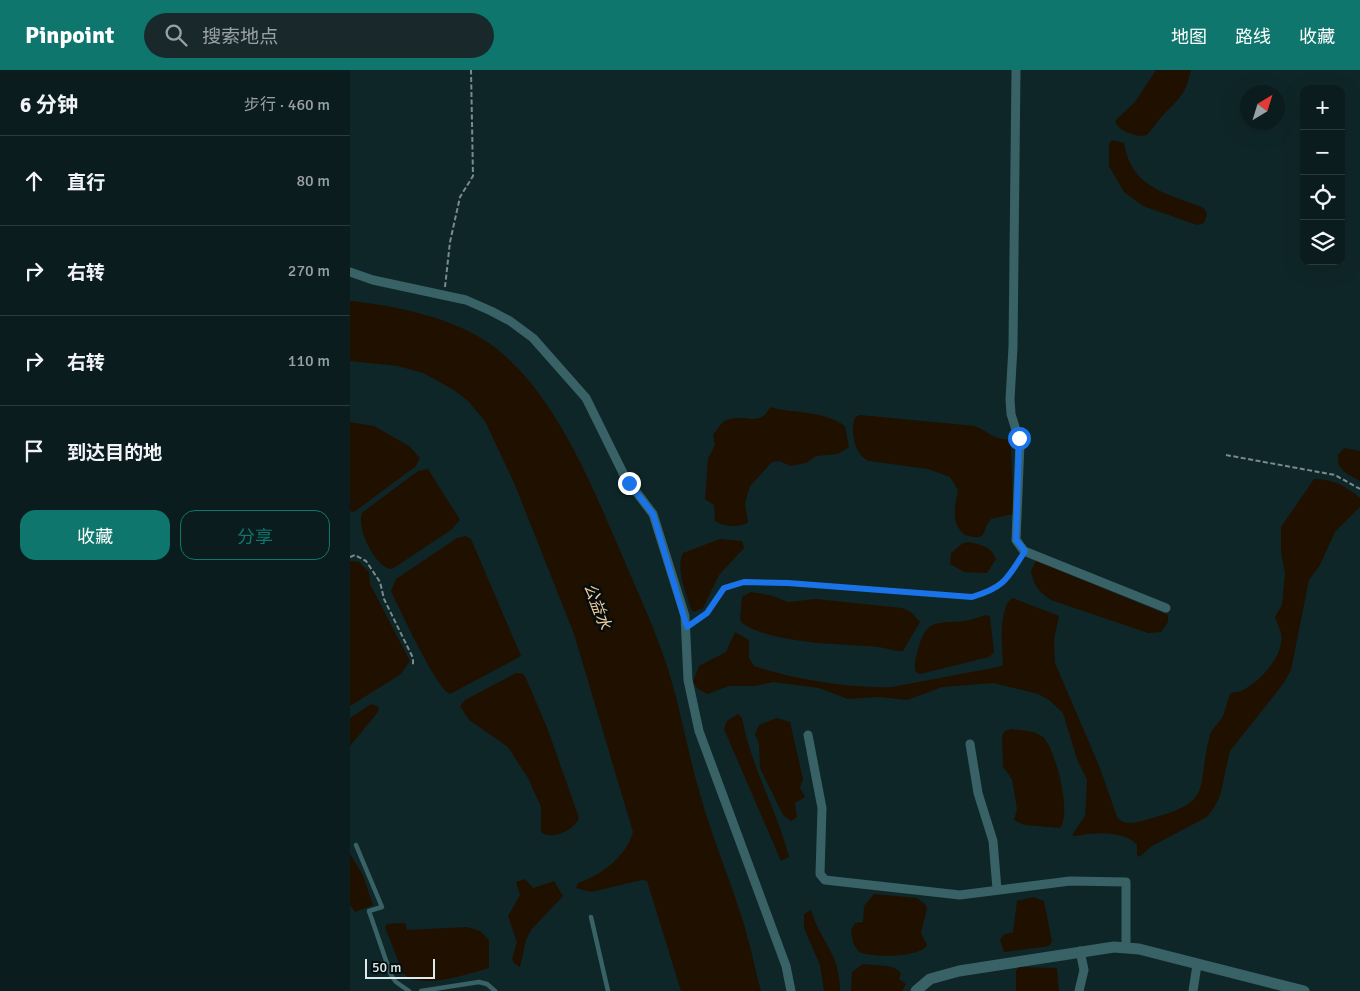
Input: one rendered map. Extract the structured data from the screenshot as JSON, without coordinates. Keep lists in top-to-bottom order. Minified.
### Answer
{"water":["公益水"],"scale_bar":"50 m","north":"top right","page":{"header":"Pinpoint","search":"搜索地点","nav":["地图","路线","收藏"],"heading":["6 分钟","步行 · 460 m"],"map_buttons":["+","−"],"list":[["直行","80 m"],["右转","270 m"],["右转","110 m"],"到达目的地"],"buttons":["收藏","分享"],"scale":"50 m"}}
